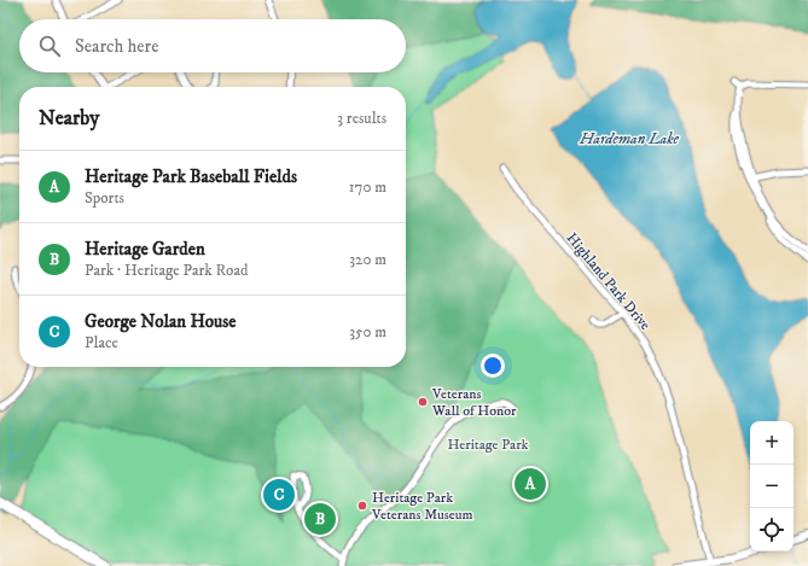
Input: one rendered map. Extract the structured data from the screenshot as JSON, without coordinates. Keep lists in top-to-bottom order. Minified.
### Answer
{"streets":{"street":["Highland Park Drive"]},"water":["Hardeman Lake"],"parks":["Heritage Park"],"places":["Veterans Wall of Honor","Heritage Park Veterans Museum"],"page":{"search":"Search here","heading":["Nearby","3 results"],"list":[{"mark":"A","name":"Heritage Park Baseball Fields","note":"Sports","value":"170 m"},{"mark":"B","name":"Heritage Garden","note":"Park · Heritage Park Road","value":"320 m"},{"mark":"C","name":"George Nolan House","note":"Place","value":"350 m"}],"map_buttons":["+","−"],"pins":["A","C","B"]}}
